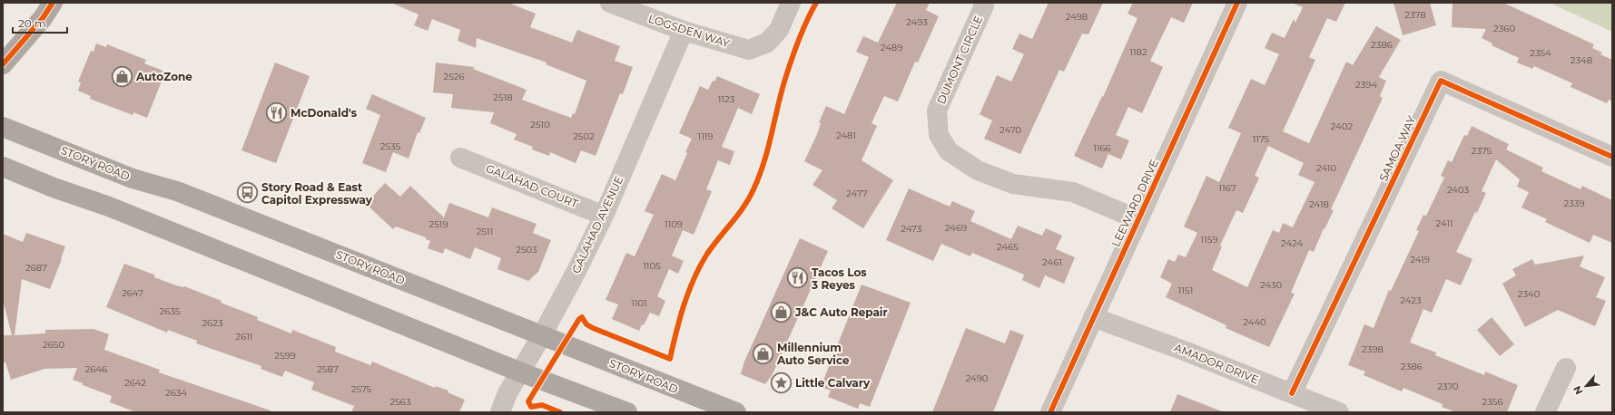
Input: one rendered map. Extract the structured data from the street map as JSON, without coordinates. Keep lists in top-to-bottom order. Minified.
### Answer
{"streets":{"main road":["STORY ROAD"],"street":["LOGSDEN WAY","DUMONT CIRCLE","SAMOA WAY","GALAHAD COURT","LEEWARD DRIVE","GALAHAD AVENUE","AMADOR DRIVE"]},"crossings":[["LOGSDEN WAY","GALAHAD AVENUE"],["DUMONT CIRCLE","LEEWARD DRIVE"],["SAMOA WAY","AMADOR DRIVE"],["STORY ROAD","GALAHAD AVENUE"],["GALAHAD COURT","GALAHAD AVENUE"],["LEEWARD DRIVE","AMADOR DRIVE"]],"places":{"shop":["AutoZone","J&C Auto Repair","Millennium Auto Service"],"restaurant":["McDonald's","Tacos Los 3 Reyes"],"bus stop":["Story Road & East Capitol Expressway"],"place":["Little Calvary"]},"house_numbers":["2378","2498","2493","2360","2386","2489","1182","2354","2348","2526","2394","2518","1123","2510","2402","2470","2481","2502","1119","1175","2535","1166","2375","2410","1167","2403","2477","2339","2418","2411","2519","1109","2469","2473","2511","1159","2424","2465","2503","2419","2461","1105","2687","2430","1151","2647","2340","2423","1101","2635","2440","2623","2611","2650","2398","2599","2386","2646","2587","2490","2642","2370","2575","2634","2563","2356"],"scale_bar":"20 m","north":"bottom left"}
